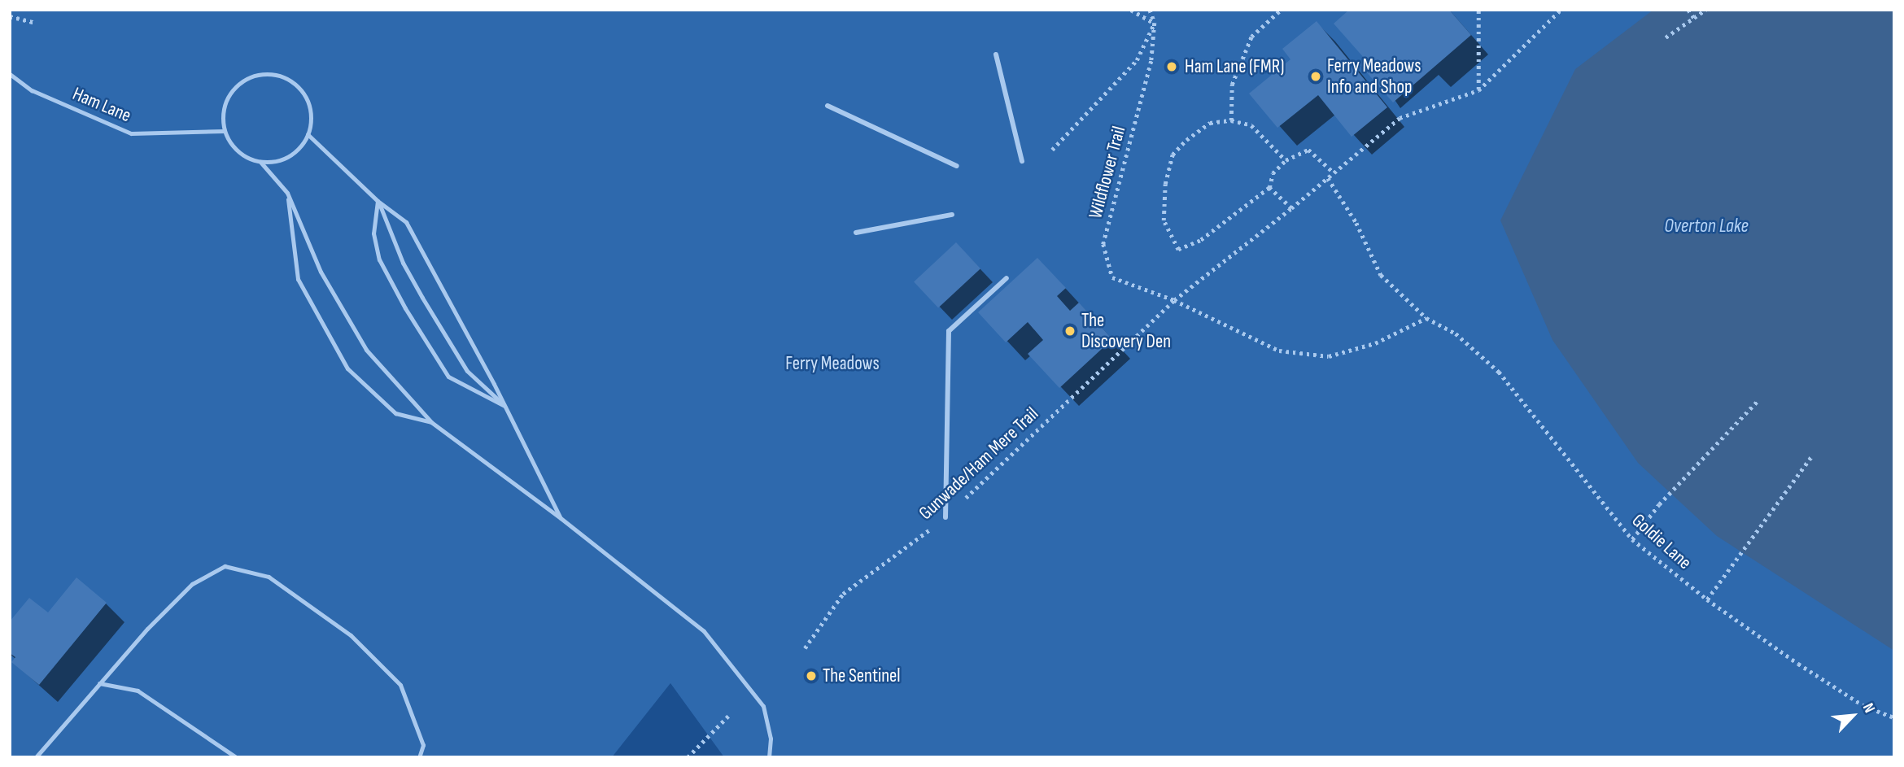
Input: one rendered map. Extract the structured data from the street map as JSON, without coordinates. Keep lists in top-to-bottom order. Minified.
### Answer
{"streets":{"lane":["Ham Lane"],"path":["Wildflower Trail","Gunwade/Ham Mere Trail","Goldie Lane"]},"crossings":[["Wildflower Trail","Gunwade/Ham Mere Trail"],["Gunwade/Ham Mere Trail","Goldie Lane"]],"water":["Overton Lake"],"parks":["Ferry Meadows"],"places":["Ham Lane (FMR)","Ferry Meadows Info and Shop","The Discovery Den","The Sentinel"],"north":"top right"}
